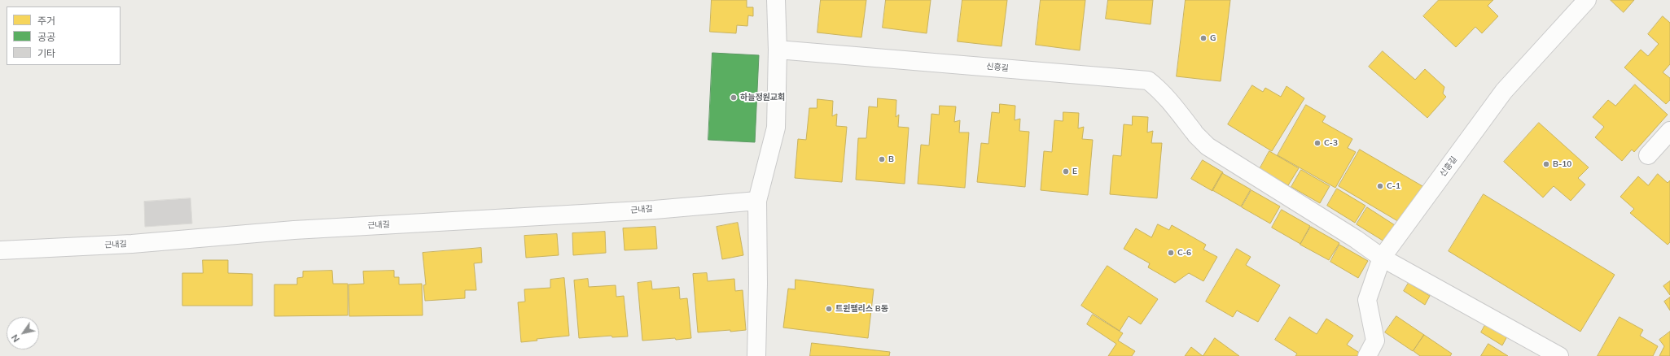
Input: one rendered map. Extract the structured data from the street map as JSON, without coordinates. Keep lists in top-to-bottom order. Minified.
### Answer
{"streets":{"street":["신흥길","근내길"]},"places":["G","하늘정원교회","C-3","B","B-10","E","C-1","C-6","트윈팰리스 B동"],"legend":["주거","공공","기타"],"north":"bottom left"}
